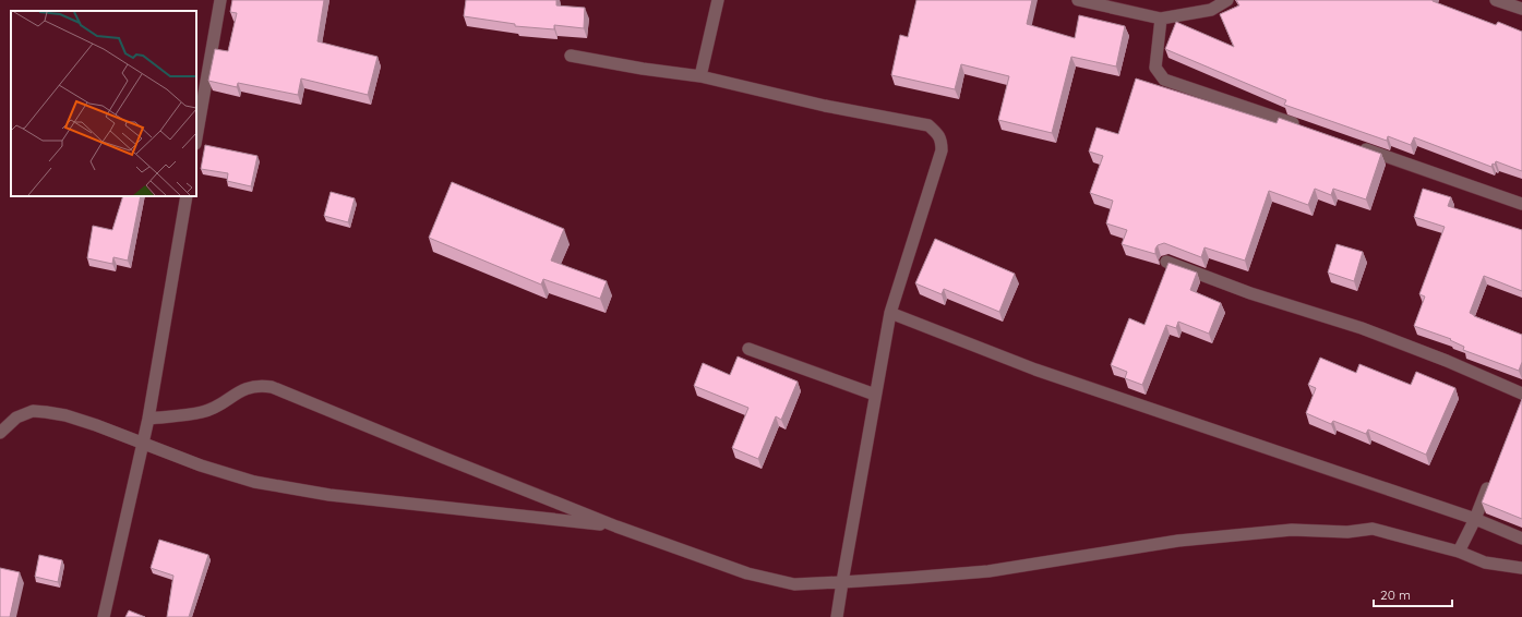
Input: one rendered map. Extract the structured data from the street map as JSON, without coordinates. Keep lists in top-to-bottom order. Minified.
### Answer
{"scale_bar":"20 m"}
